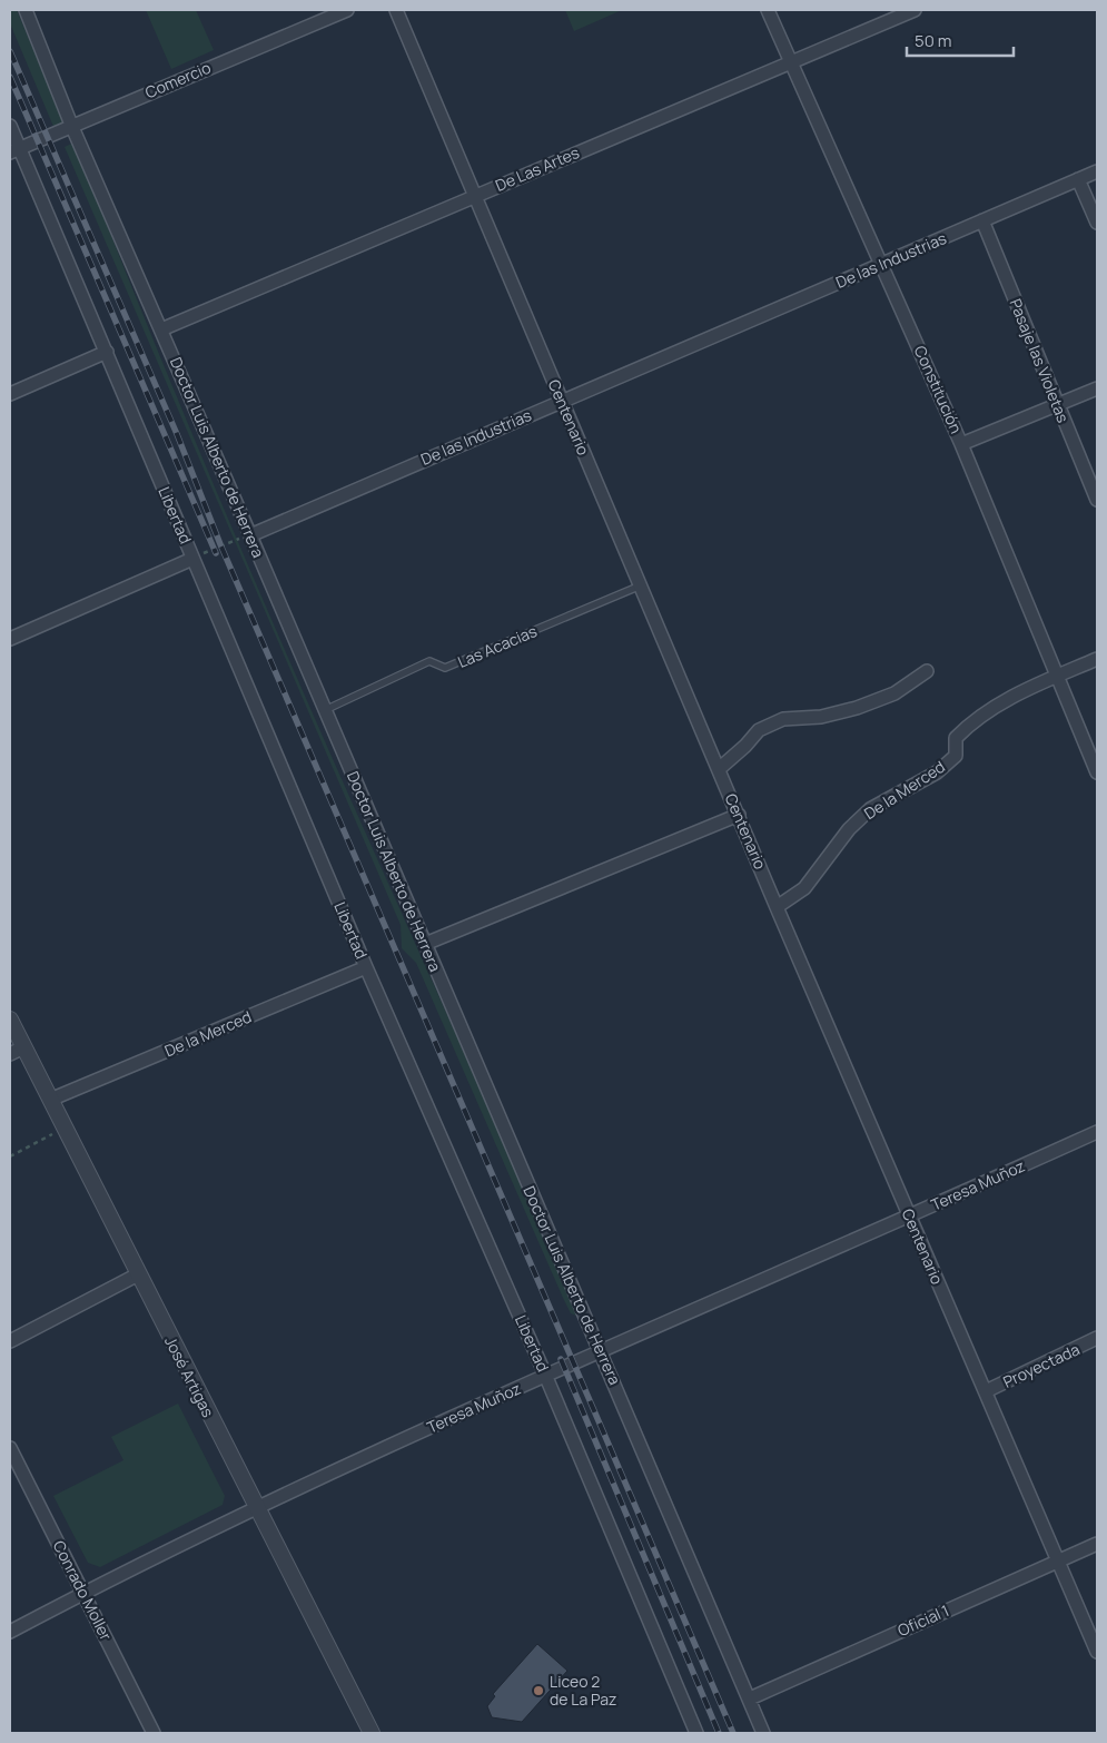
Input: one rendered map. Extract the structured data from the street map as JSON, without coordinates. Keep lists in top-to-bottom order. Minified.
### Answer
{"streets":{"street":["Comercio","De Las Artes","De las Industrias","Pasaje las Violetas","Constitución","Centenario","Doctor Luis Alberto de Herrera","Libertad","De la Merced","Teresa Muñoz","Proyectada","José Artigas","Conrado Moller","Oficial 1"],"lane":["Las Acacias"]},"crossings":[["Comercio","Doctor Luis Alberto de Herrera"],["Comercio","Libertad"],["De Las Artes","Constitución"],["De Las Artes","Centenario"],["De Las Artes","Doctor Luis Alberto de Herrera"],["De las Industrias","Pasaje las Violetas"],["De las Industrias","Constitución"],["De las Industrias","Centenario"],["De las Industrias","Doctor Luis Alberto de Herrera"],["Constitución","De la Merced"],["Centenario","Las Acacias"],["Centenario","De la Merced"],["Centenario","Teresa Muñoz"],["Centenario","Proyectada"],["Centenario","Oficial 1"],["Doctor Luis Alberto de Herrera","Las Acacias"],["Doctor Luis Alberto de Herrera","Teresa Muñoz"],["Doctor Luis Alberto de Herrera","Oficial 1"],["Libertad","De la Merced"],["Libertad","Teresa Muñoz"],["De la Merced","José Artigas"],["Teresa Muñoz","José Artigas"],["Teresa Muñoz","Conrado Moller"]],"places":["Liceo 2 de La Paz"],"scale_bar":"50 m"}
